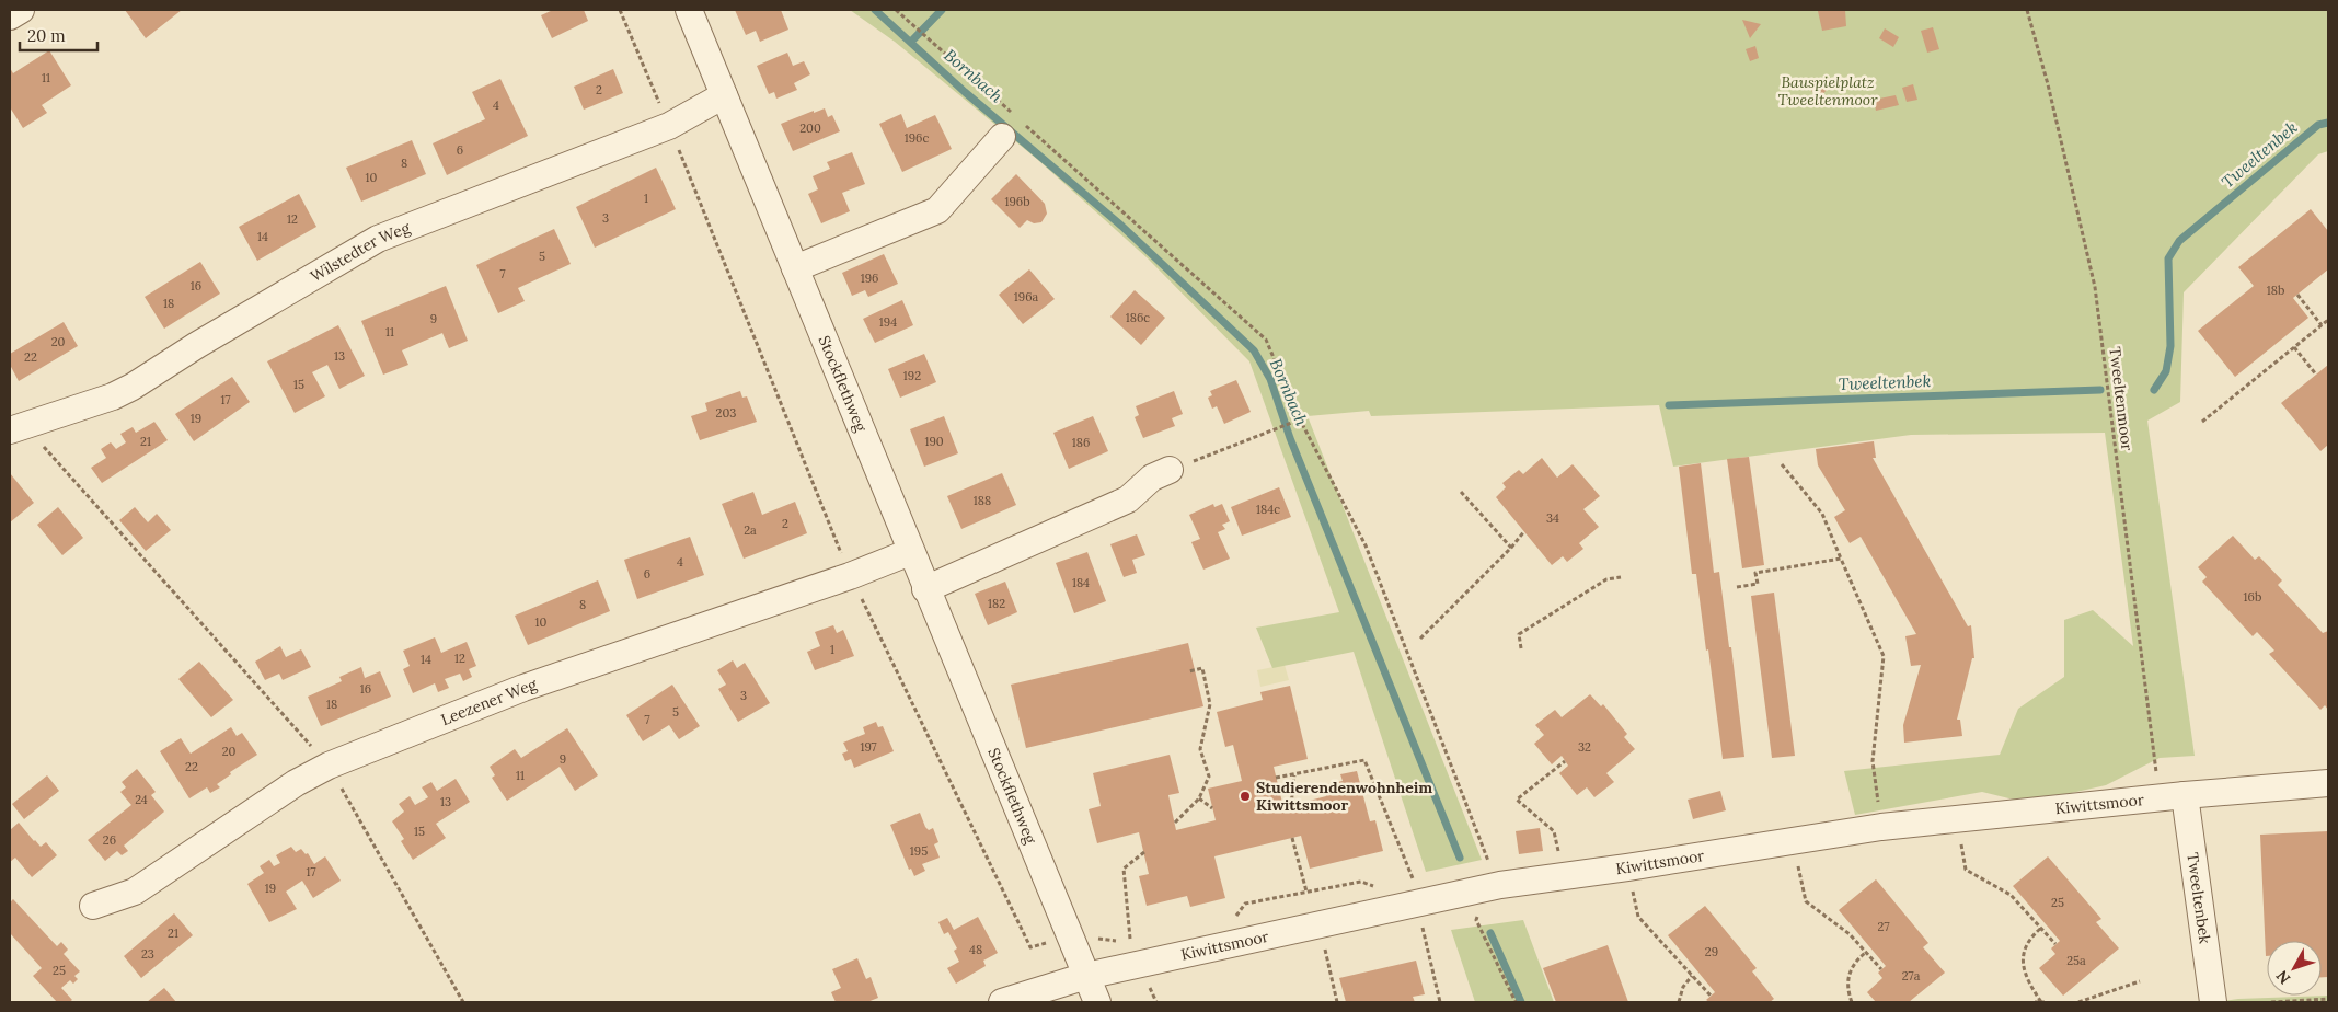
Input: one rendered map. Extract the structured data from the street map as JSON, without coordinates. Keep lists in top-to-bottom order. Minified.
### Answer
{"streets":{"street":["Wilstedter Weg","Stockflethweg","Leezener Weg","Kiwittsmoor","Tweeltenbek"],"path":["Tweeltenmoor"]},"crossings":[["Wilstedter Weg","Stockflethweg"],["Stockflethweg","Leezener Weg"],["Stockflethweg","Kiwittsmoor"],["Tweeltenmoor","Kiwittsmoor"],["Tweeltenmoor","Tweeltenbek"],["Kiwittsmoor","Tweeltenbek"]],"water":["Bornbach","Tweeltenbek"],"parks":["Bauspielplatz Tweeltenmoor"],"places":["Studierendenwohnheim Kiwittsmoor"],"house_numbers":["11","2","4","200","196c","6","8","10","1","196b","3","12","14","5","7","196","16","18b","196a","18","186c","9","194","11","20","13","22","192","15","17","203","19","21","190","186","188","184c","34","2","2a","4","6","184","16b","182","8","10","1","12","14","16","3","18","5","7","197","32","20","9","22","11","24","13","15","26","195","17","19","25","27","21","48","29","23","25a","25","27a"],"scale_bar":"20 m","north":"bottom left"}
